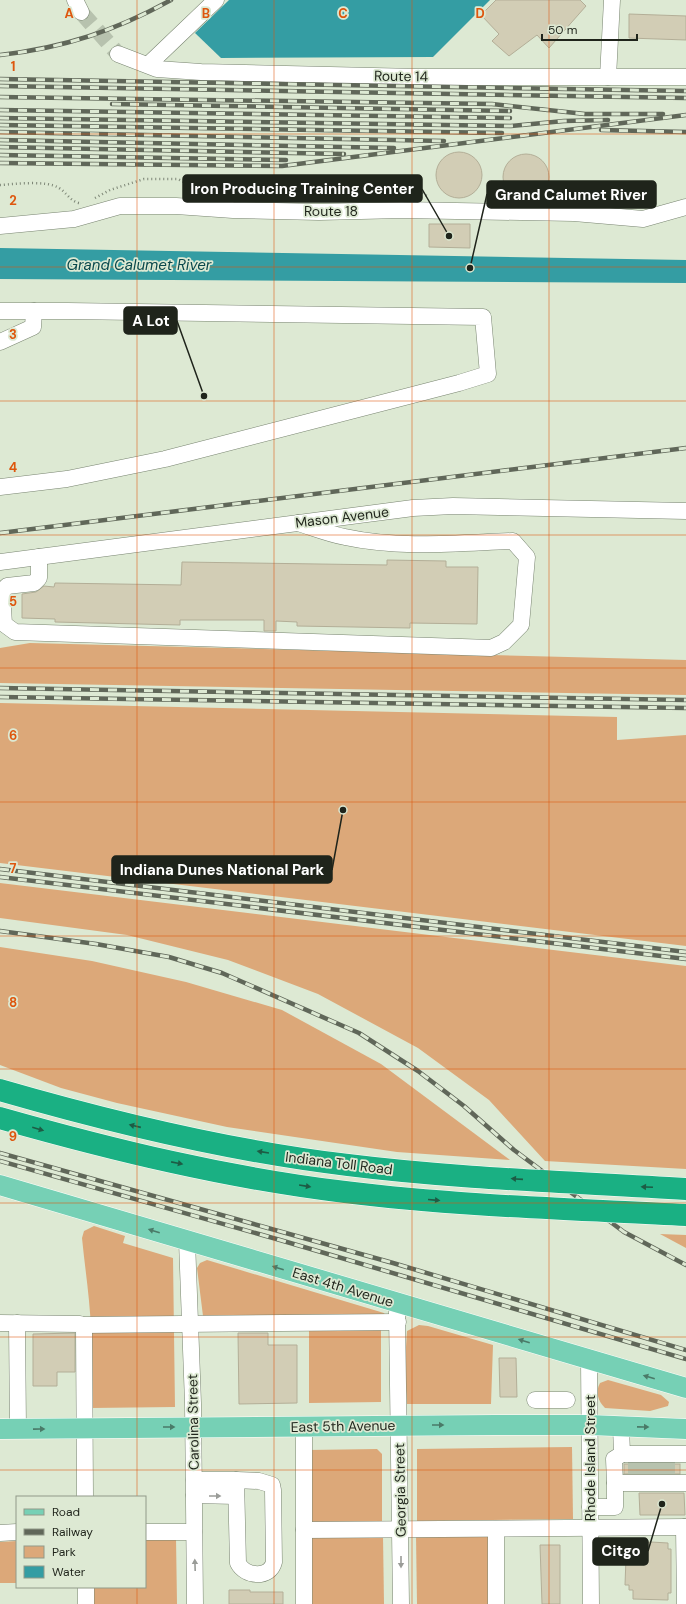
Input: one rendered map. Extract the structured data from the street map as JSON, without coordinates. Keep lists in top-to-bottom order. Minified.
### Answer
{"streets":{"highway":["Indiana Toll Road"],"main road":["East 4th Avenue","East 5th Avenue"],"street":["Route 14","Route 18","Mason Avenue","Carolina Street","Rhode Island Street","Georgia Street"]},"crossings":[["East 4th Avenue","Carolina Street"],["East 4th Avenue","Rhode Island Street"],["East 4th Avenue","Georgia Street"],["Carolina Street","East 5th Avenue"],["East 5th Avenue","Rhode Island Street"],["East 5th Avenue","Georgia Street"]],"one_way":["East 4th Avenue","East 5th Avenue"],"water":["Grand Calumet River"],"places":["Iron Producing Training Center","Grand Calumet River","A Lot","Indiana Dunes National Park","Citgo"],"legend":["Road","Railway","Park","Water"],"scale_bar":"50 m","grid":{"columns":["A","B","C","D"],"rows":["1","2","3","4","5","6","7","8","9"]}}
